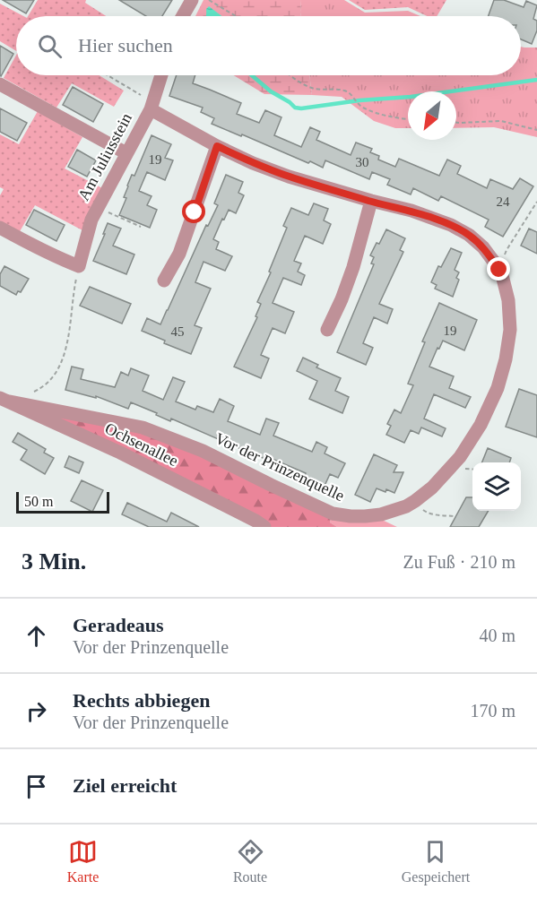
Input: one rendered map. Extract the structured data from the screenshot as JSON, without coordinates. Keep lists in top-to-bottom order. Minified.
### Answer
{"streets":{"street":["Am Juliusstein","Ochsenallee","Vor der Prinzenquelle"]},"crossings":[["Am Juliusstein","Vor der Prinzenquelle"],["Ochsenallee","Vor der Prinzenquelle"]],"house_numbers":["19","30","24","19","45"],"scale_bar":"50 m","north":"bottom left","page":{"search":"Hier suchen","scale":"50 m","heading":["3 Min.","Zu Fuß · 210 m"],"list":[["Geradeaus","Vor der Prinzenquelle","40 m"],["Rechts abbiegen","Vor der Prinzenquelle","170 m"],"Ziel erreicht"],"nav":["Karte","Route","Gespeichert"]}}
